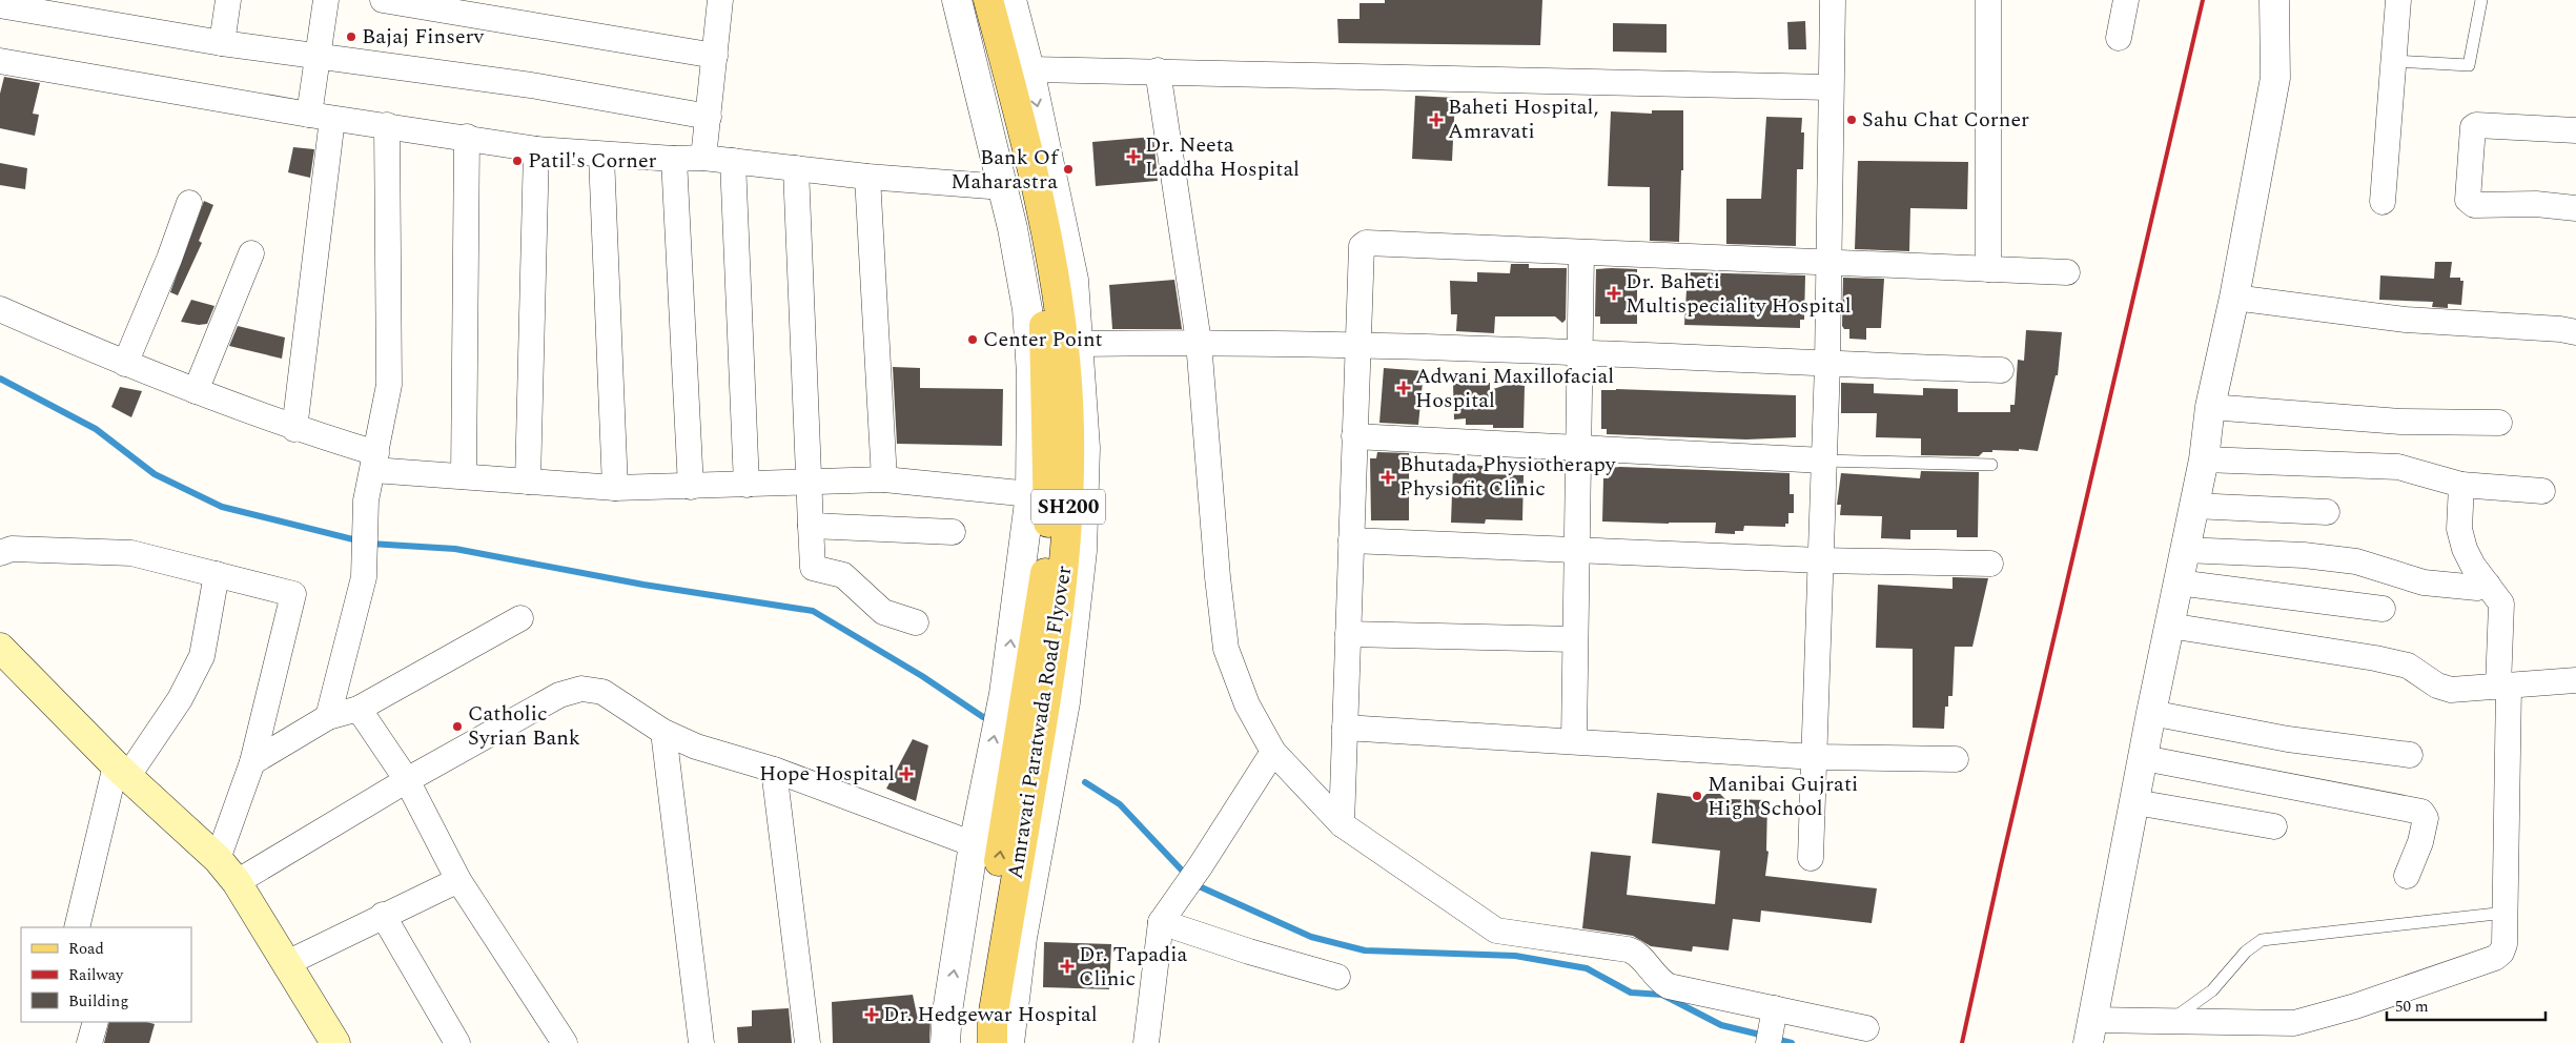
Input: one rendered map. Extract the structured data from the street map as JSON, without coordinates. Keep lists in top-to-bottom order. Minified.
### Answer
{"streets":{"main road":["SH200","Amravati Paratwada Road Flyover"]},"places":{"other":["Bajaj Finserv","Sahu Chat Corner","Patil's Corner","Bank Of Maharastra","Center Point","Catholic Syrian Bank","Manibai Gujrati High School"],"health":["Baheti Hospital, Amravati","Dr. Neeta Laddha Hospital","Dr. Baheti Multispeciality Hospital","Adwani Maxillofacial Hospital","Bhutada Physiotherapy Physiofit Clinic","Hope Hospital","Dr. Tapadia Clinic","Dr. Hedgewar Hospital"]},"legend":["Road","Railway","Building"],"scale_bar":"50 m"}
